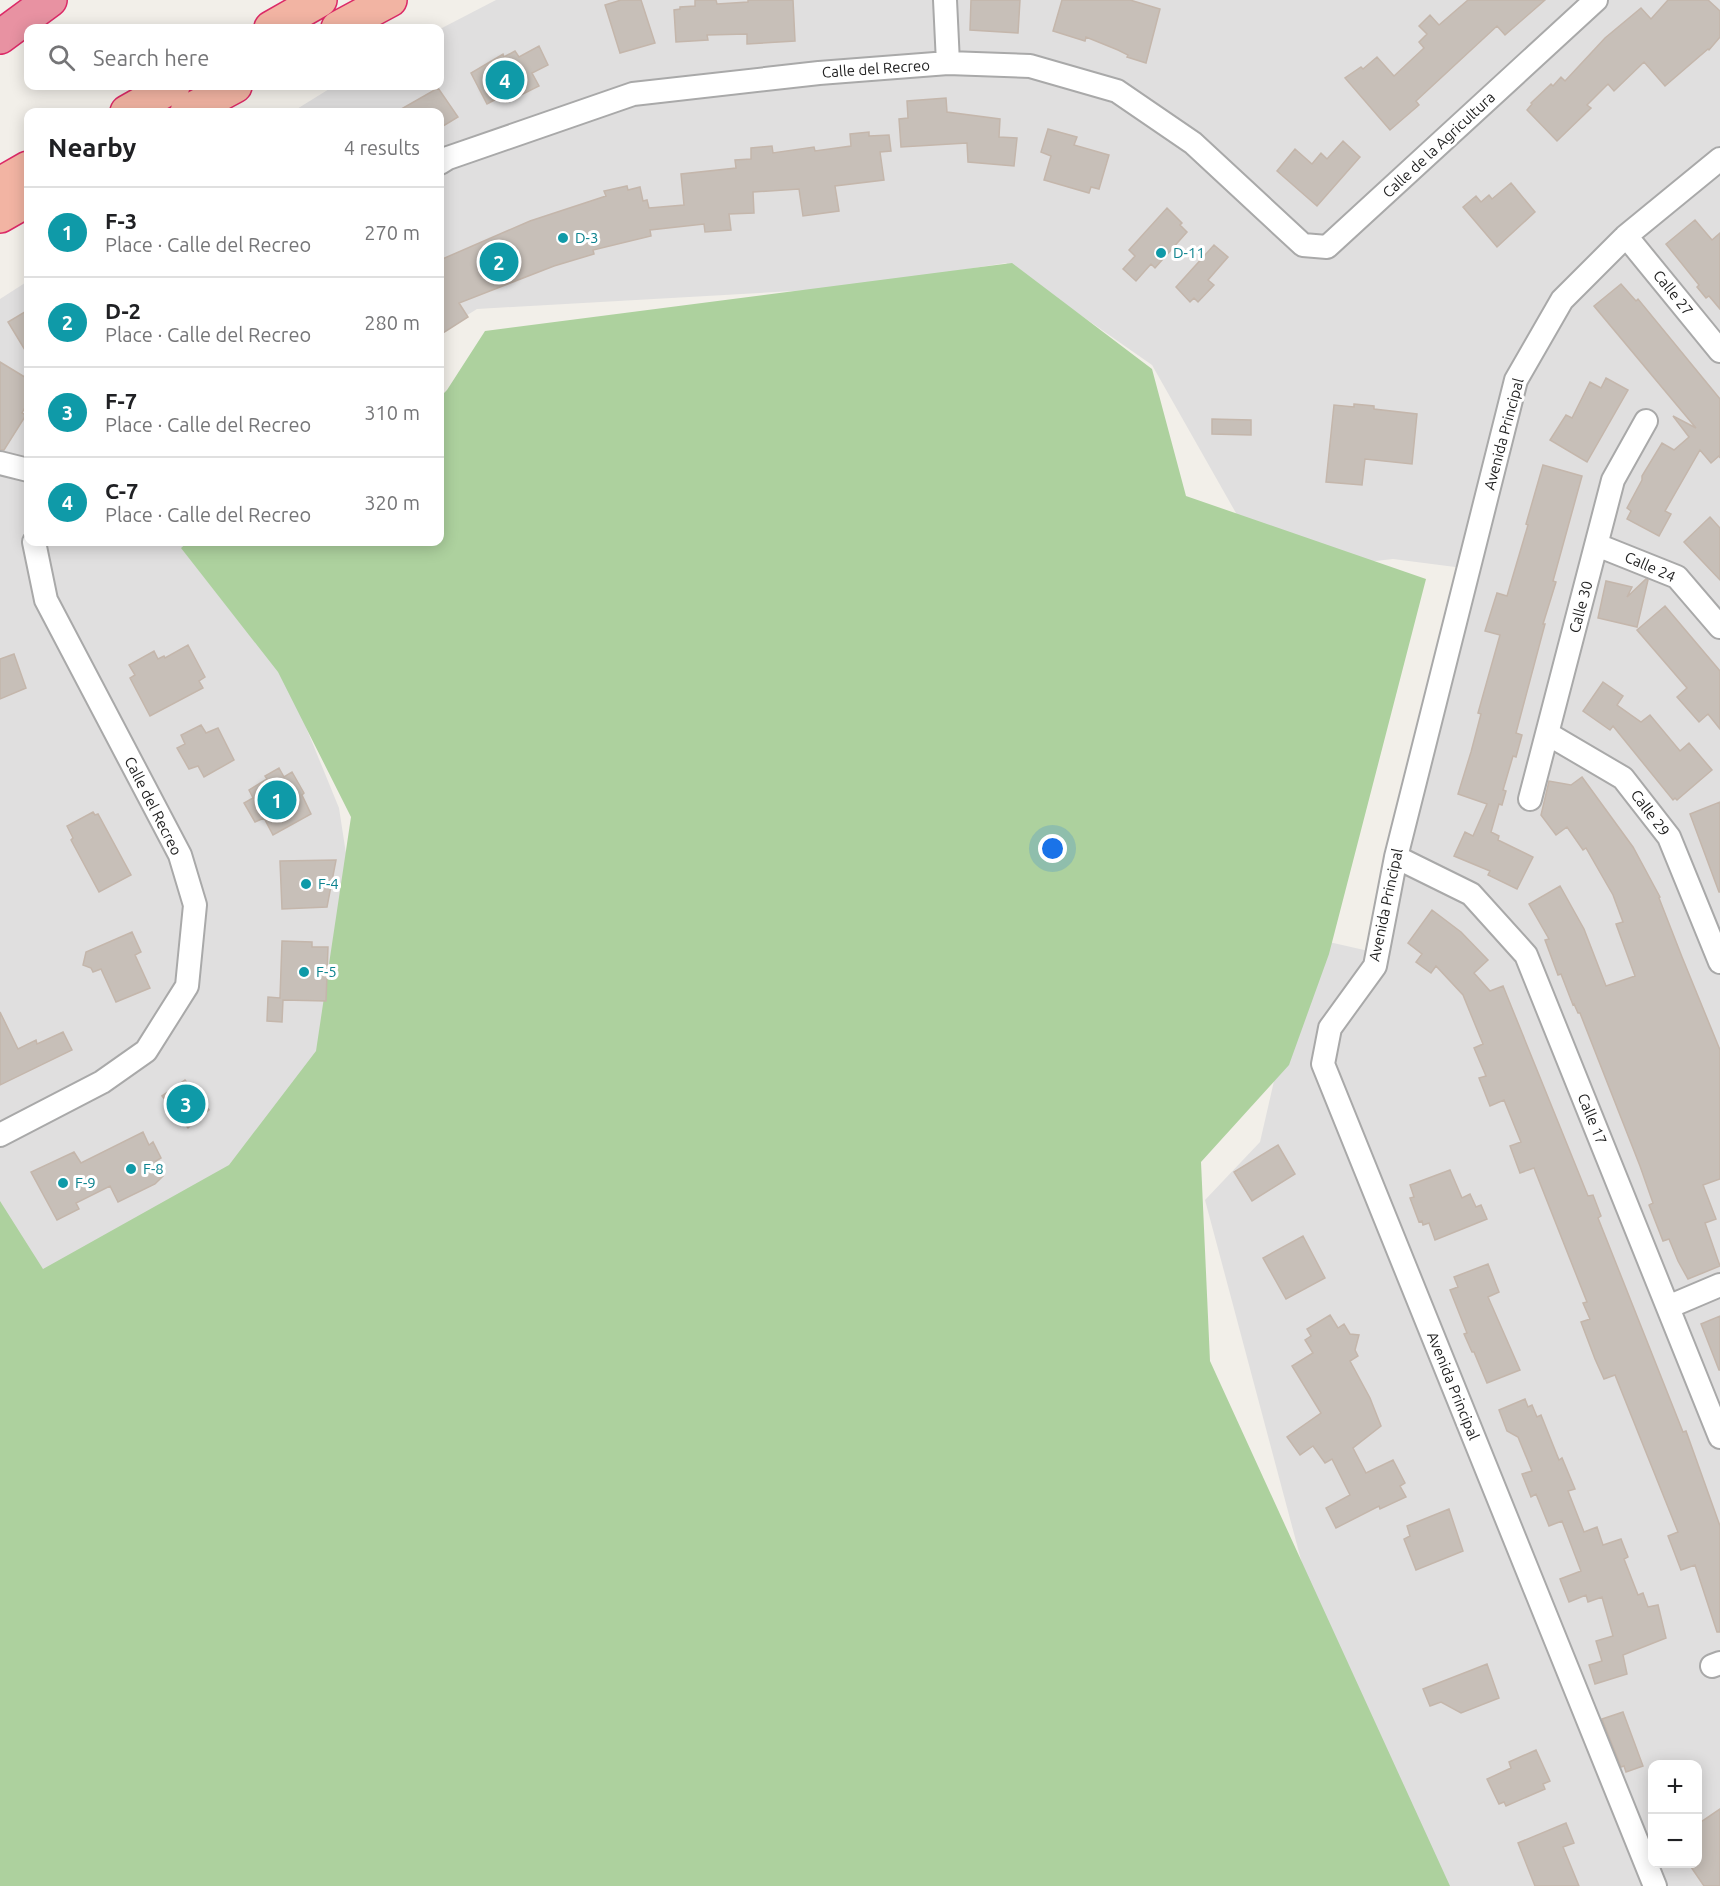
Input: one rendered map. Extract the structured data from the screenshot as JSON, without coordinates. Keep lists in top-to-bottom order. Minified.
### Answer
{"streets":{"street":["Calle del Recreo","Calle de la Agricultura","Calle 27","Avenida Principal","Calle 24","Calle 30","Calle 29","Calle 17"]},"crossings":[["Calle del Recreo","Calle de la Agricultura"],["Calle 27","Avenida Principal"],["Avenida Principal","Calle 17"],["Calle 24","Calle 30"],["Calle 30","Calle 29"]],"places":["D-3","D-11","F-4","F-5","F-8","F-9"],"page":{"search":"Search here","pins":["4","2","1","3"],"heading":["Nearby","4 results"],"list":[{"mark":"1","name":"F-3","note":"Place · Calle del Recreo","value":"270 m"},{"mark":"2","name":"D-2","note":"Place · Calle del Recreo","value":"280 m"},{"mark":"3","name":"F-7","note":"Place · Calle del Recreo","value":"310 m"},{"mark":"4","name":"C-7","note":"Place · Calle del Recreo","value":"320 m"}],"map_buttons":["+","−"]}}
